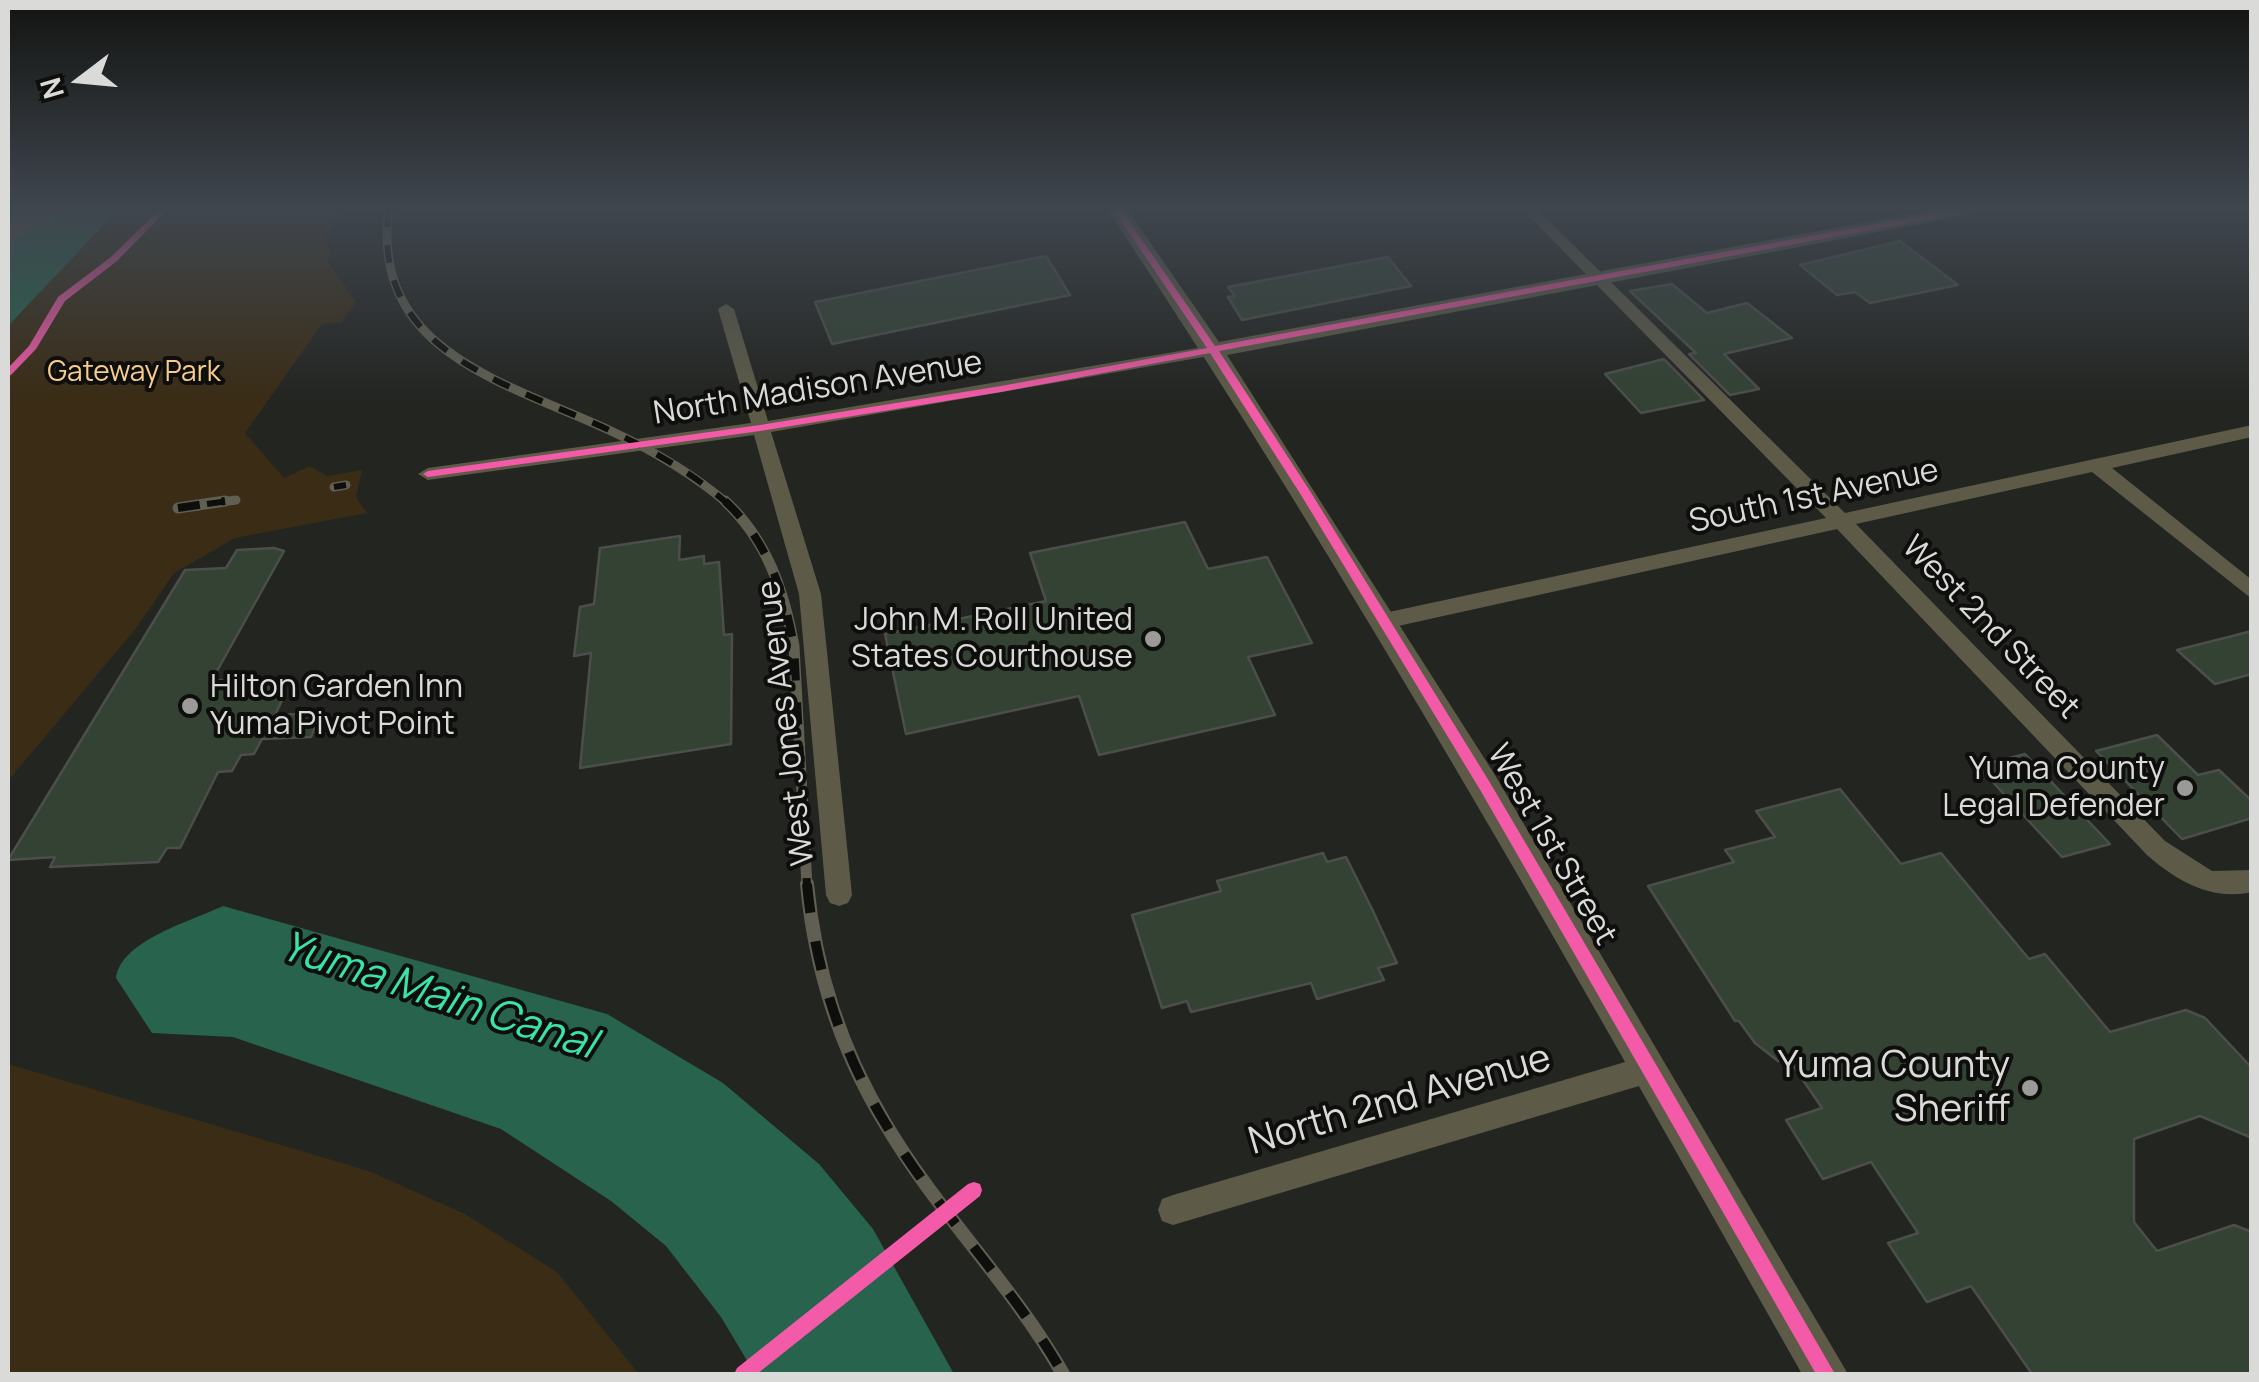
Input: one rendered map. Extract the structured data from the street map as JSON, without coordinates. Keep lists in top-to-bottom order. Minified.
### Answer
{"streets":{"street":["North Madison Avenue","South 1st Avenue","West 2nd Street","West Jones Avenue","West 1st Street","North 2nd Avenue"]},"crossings":[["North Madison Avenue","West Jones Avenue"],["North Madison Avenue","West 1st Street"],["South 1st Avenue","West 2nd Street"],["South 1st Avenue","West 1st Street"],["West 1st Street","North 2nd Avenue"]],"water":["Yuma Main Canal"],"parks":["Gateway Park"],"places":["John M. Roll United States Courthouse","Hilton Garden Inn Yuma Pivot Point","Yuma County Legal Defender","Yuma County Sheriff"],"north":"left"}
